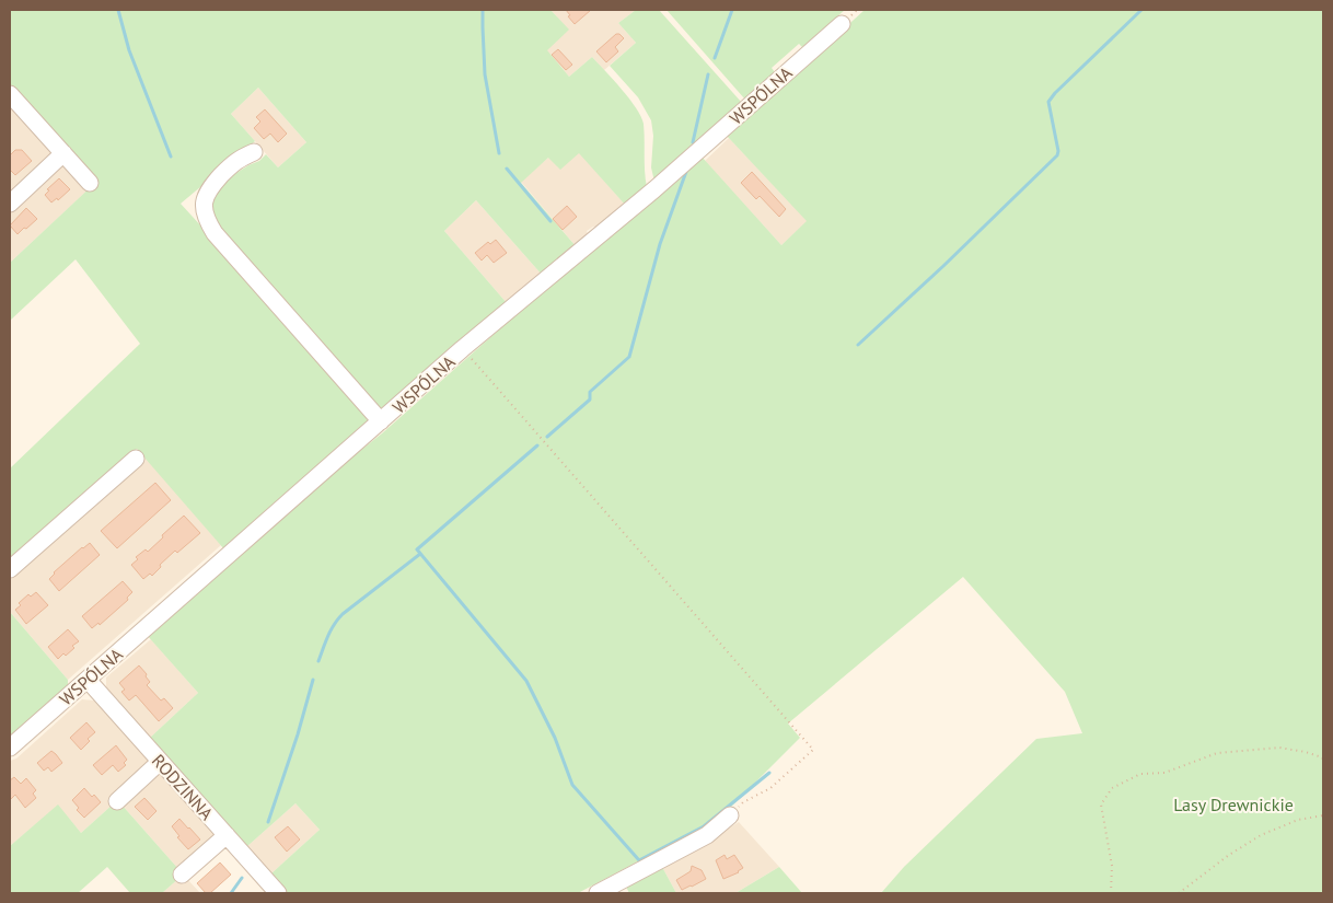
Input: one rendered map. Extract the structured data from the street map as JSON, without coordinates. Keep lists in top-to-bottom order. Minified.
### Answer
{"streets":{"street":["WSPÓLNA","RODZINNA"]},"crossings":[["WSPÓLNA","RODZINNA"]],"parks":["Lasy Drewnickie"]}
